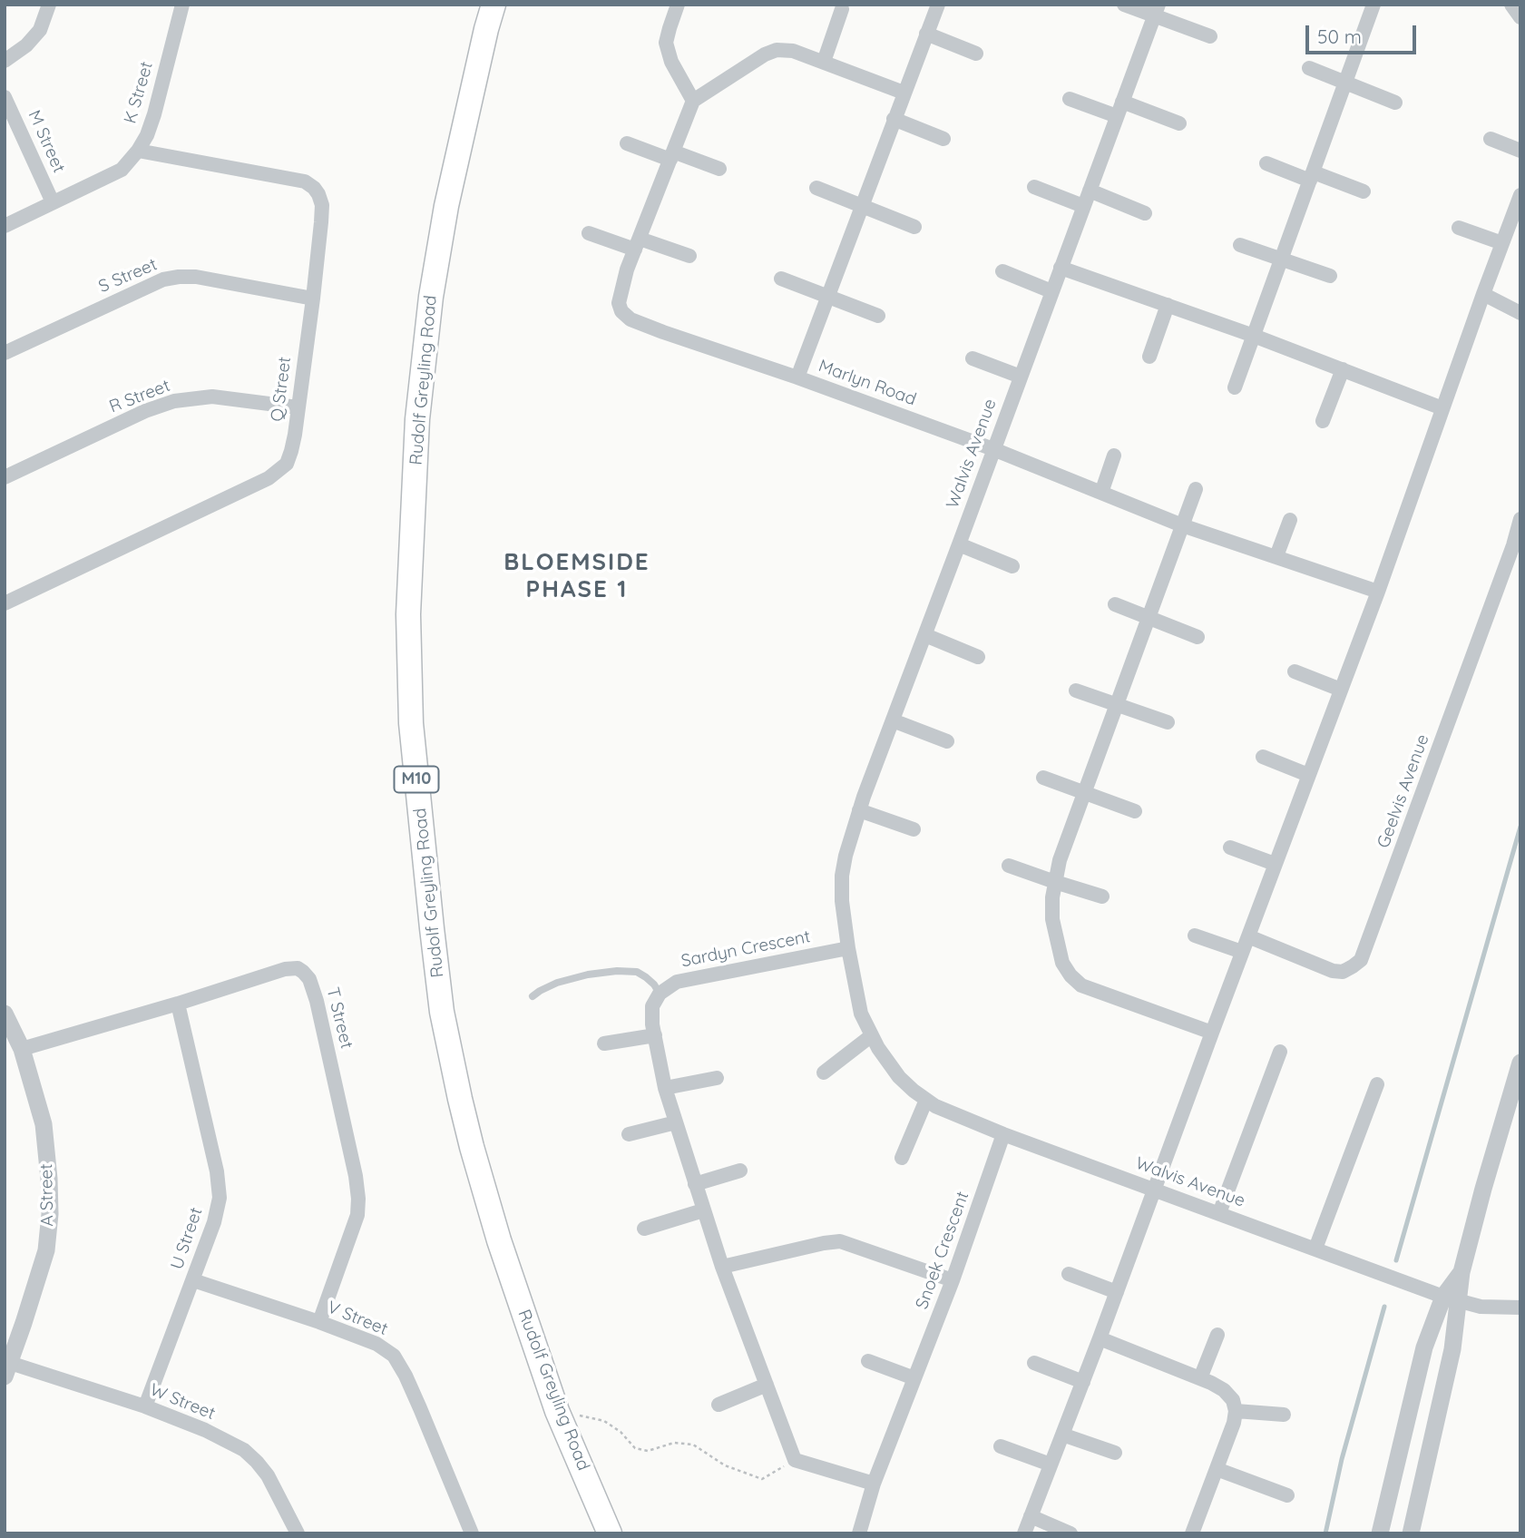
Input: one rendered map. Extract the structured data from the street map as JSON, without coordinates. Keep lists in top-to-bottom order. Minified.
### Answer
{"streets":{"main road":["Rudolf Greyling Road","M10"],"street":["K Street","M Street","S Street","Marlyn Road","Q Street","R Street","Walvis Avenue","Geelvis Avenue","Sardyn Crescent","T Street","A Street","U Street","Snoek Crescent","V Street","W Street"]},"crossings":[["K Street","M Street"],["K Street","Q Street"],["S Street","Q Street"],["Marlyn Road","Walvis Avenue"],["Q Street","R Street"],["Walvis Avenue","Sardyn Crescent"],["Walvis Avenue","Snoek Crescent"],["T Street","A Street"],["T Street","U Street"],["T Street","V Street"],["A Street","W Street"],["U Street","V Street"],["U Street","W Street"]],"districts":["BLOEMSIDE PHASE 1"],"scale_bar":"50 m"}
